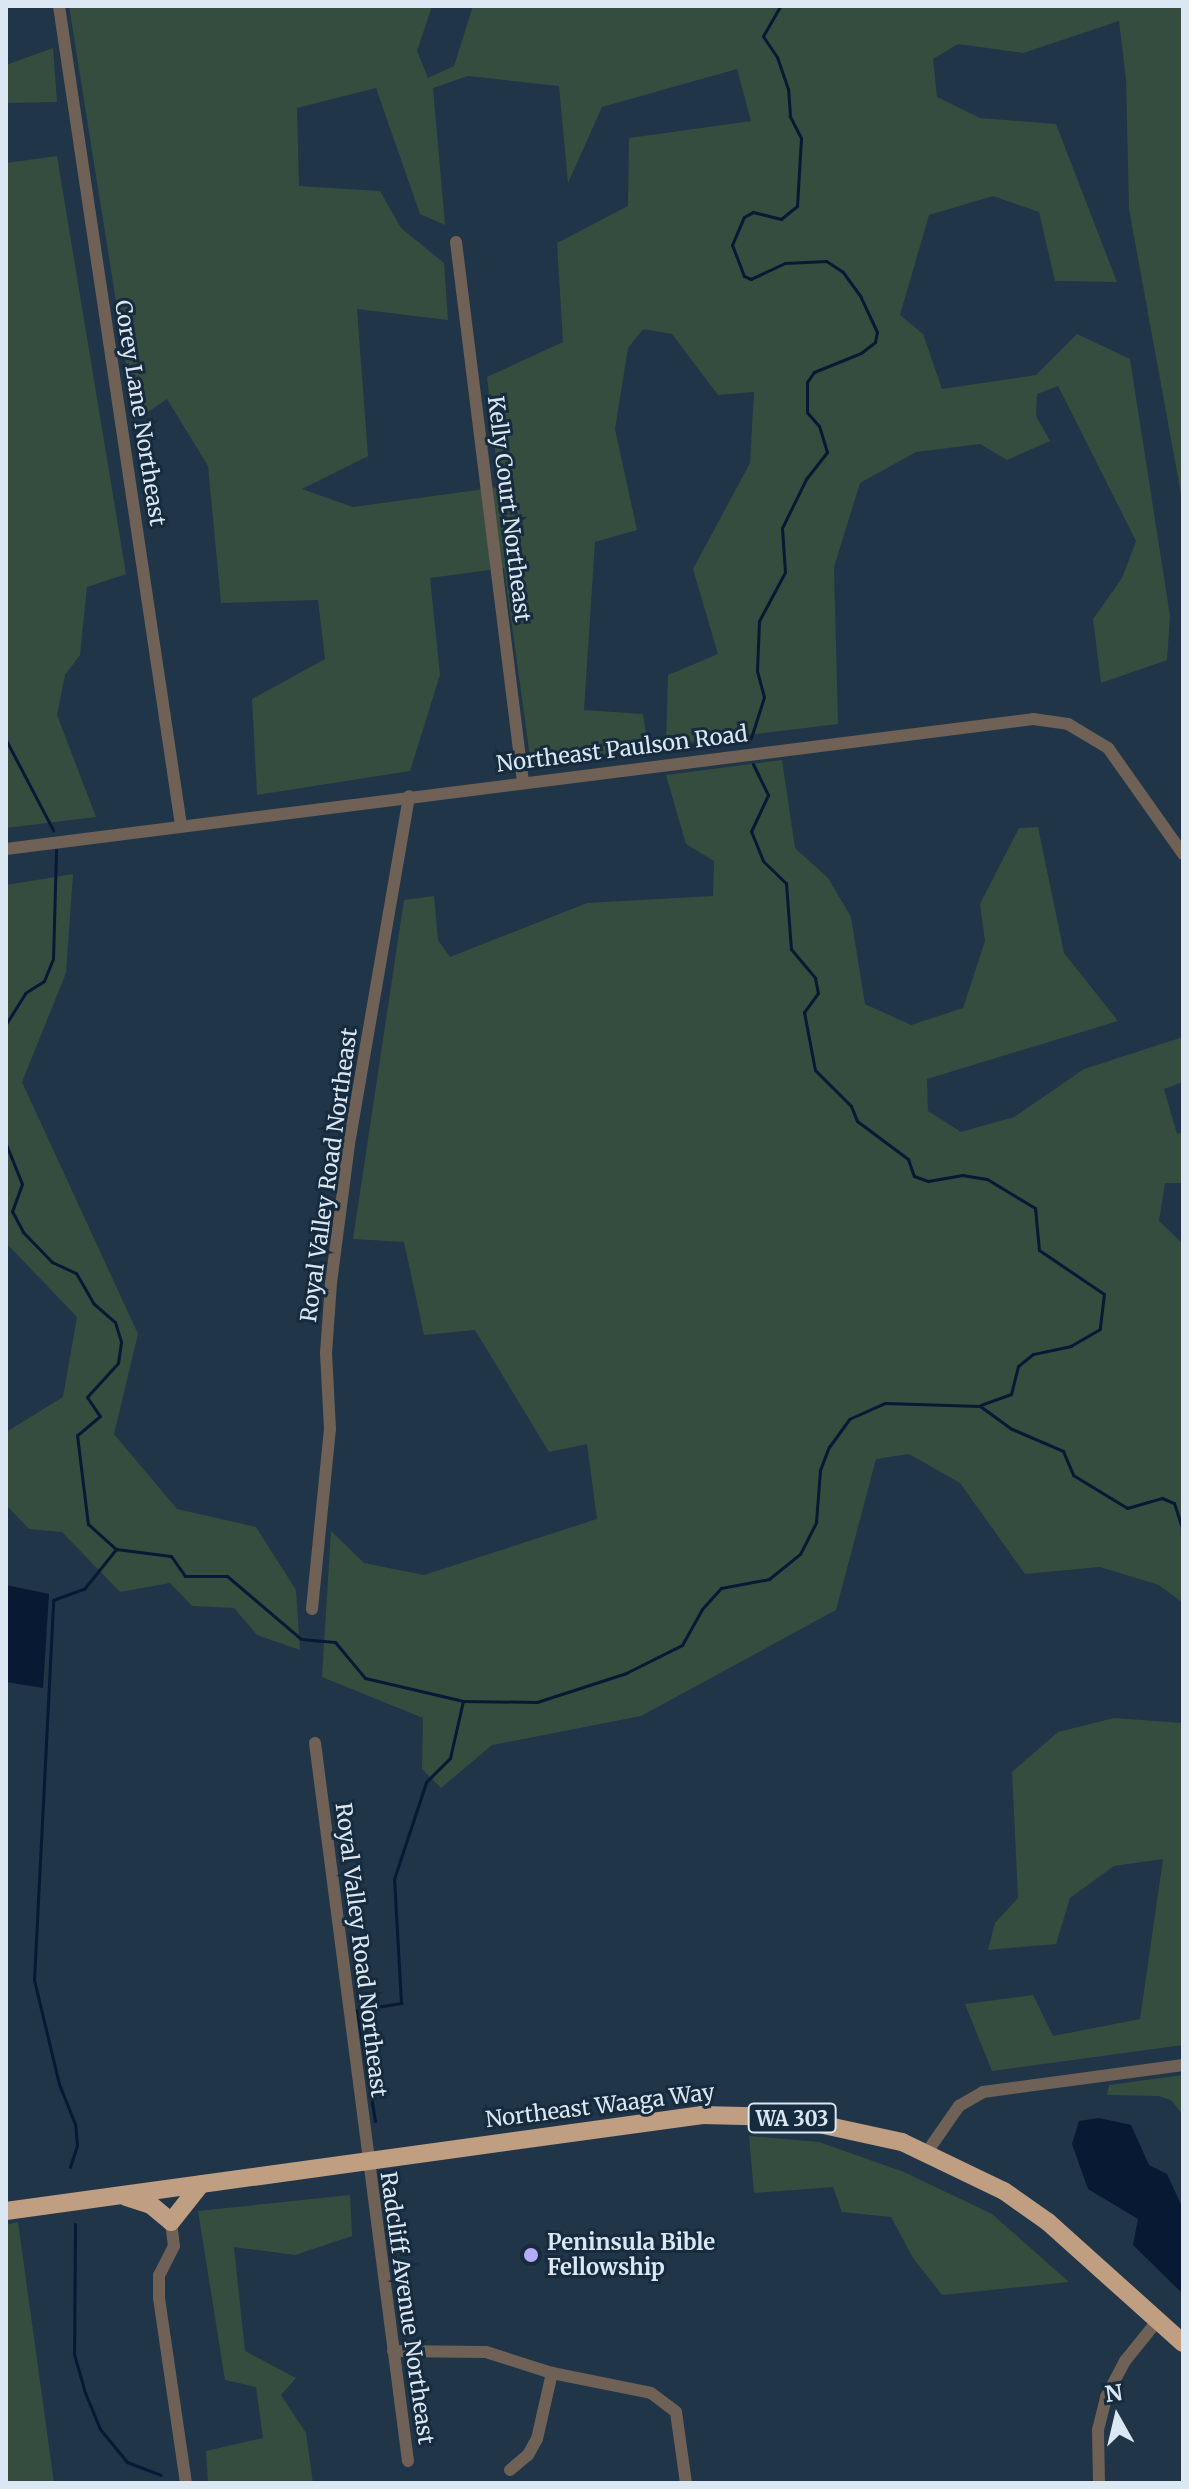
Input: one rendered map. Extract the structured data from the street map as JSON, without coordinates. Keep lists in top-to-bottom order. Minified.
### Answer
{"streets":{"highway":["Northeast Waaga Way","WA 303"],"street":["Corey Lane Northeast","Kelly Court Northeast","Northeast Paulson Road","Royal Valley Road Northeast","Radcliff Avenue Northeast"]},"crossings":[["Corey Lane Northeast","Northeast Paulson Road"],["Kelly Court Northeast","Northeast Paulson Road"],["Northeast Paulson Road","Royal Valley Road Northeast"],["Royal Valley Road Northeast","Northeast Waaga Way"],["Royal Valley Road Northeast","Radcliff Avenue Northeast"],["Northeast Waaga Way","Radcliff Avenue Northeast"]],"places":["Peninsula Bible Fellowship"],"north":"top"}
